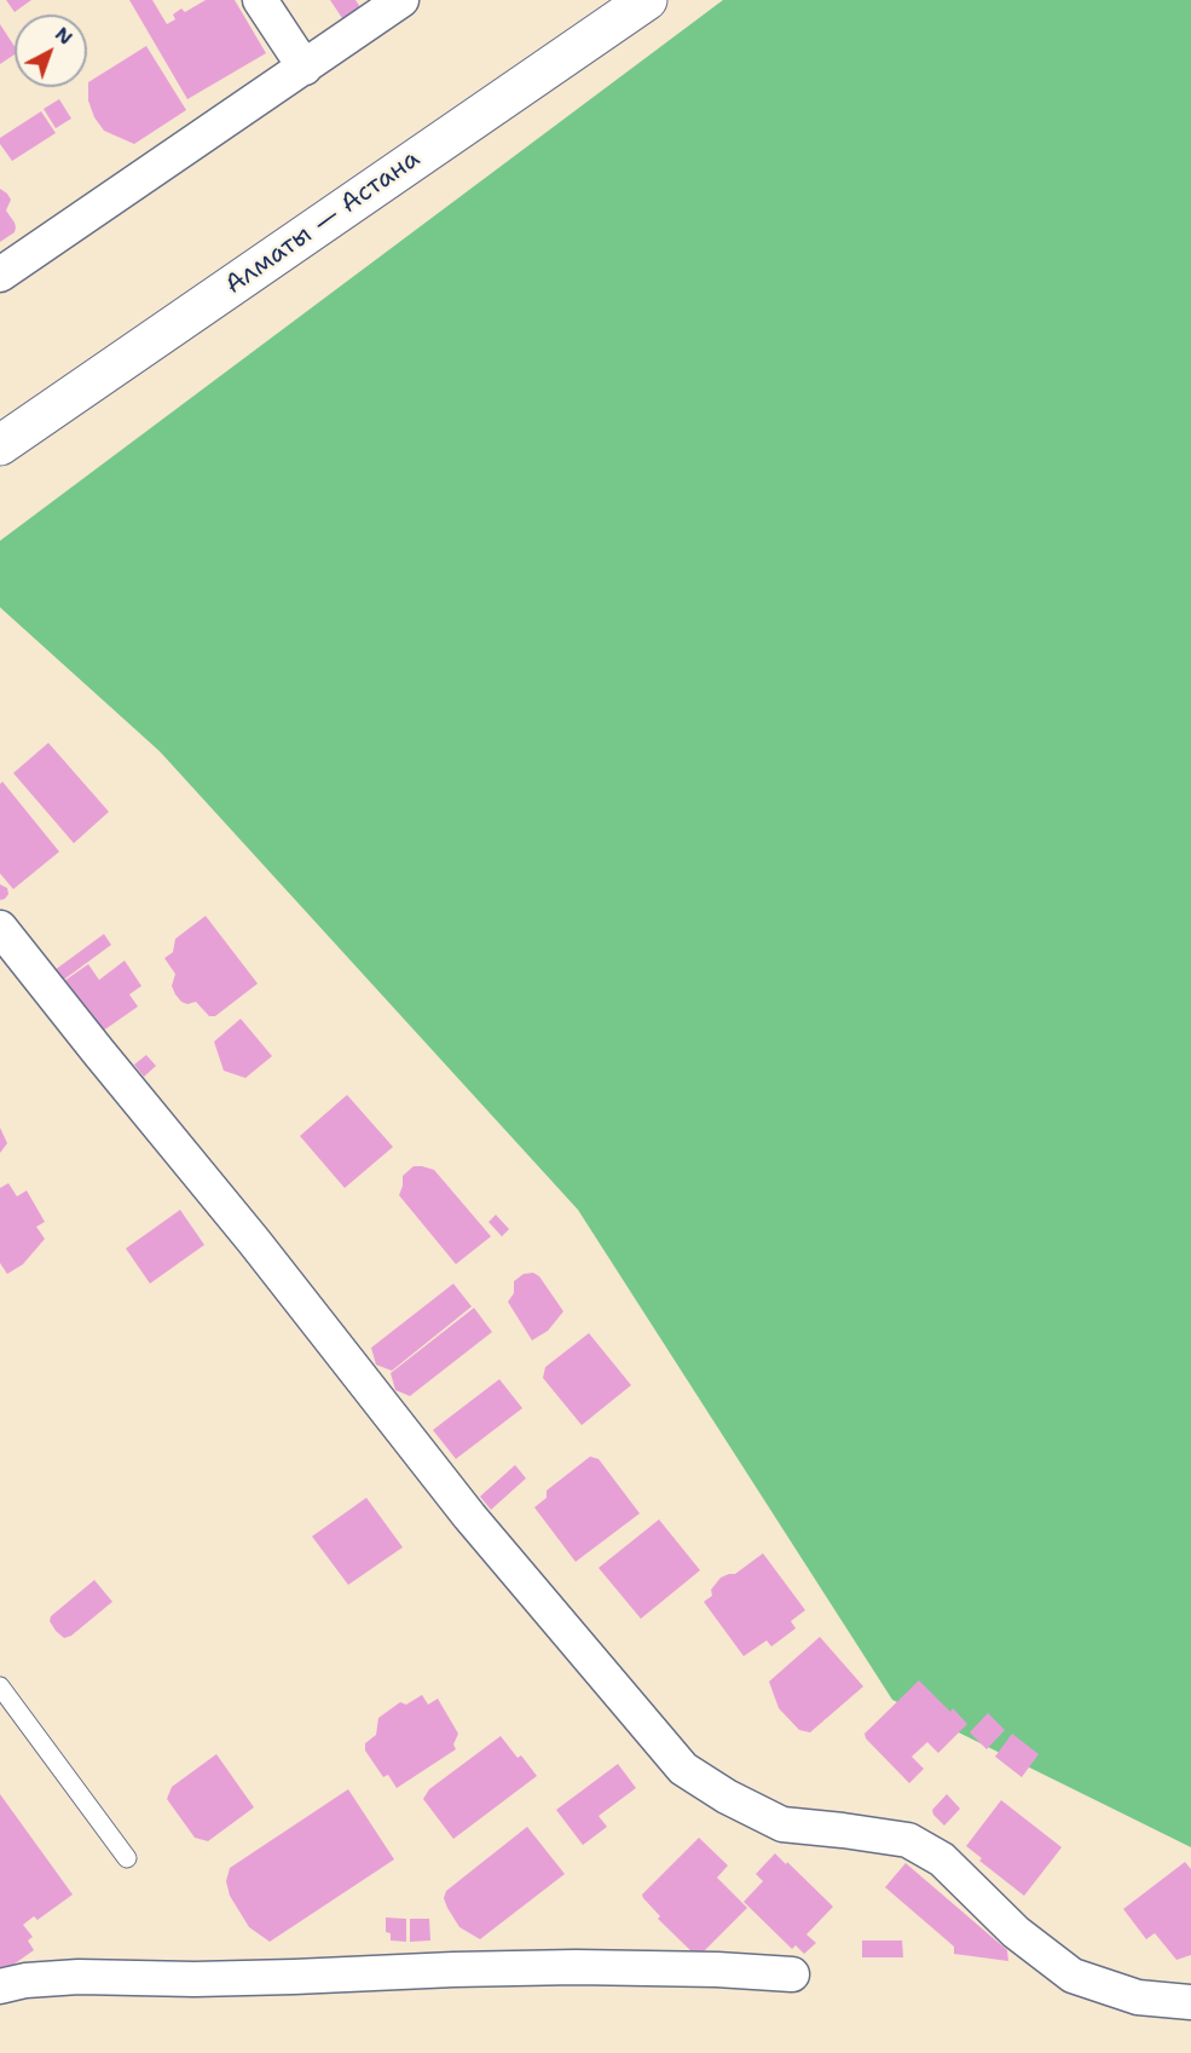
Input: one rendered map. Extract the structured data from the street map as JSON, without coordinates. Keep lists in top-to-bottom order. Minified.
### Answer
{"streets":{"highway":["Алматы — Астана"]},"north":"top right"}
